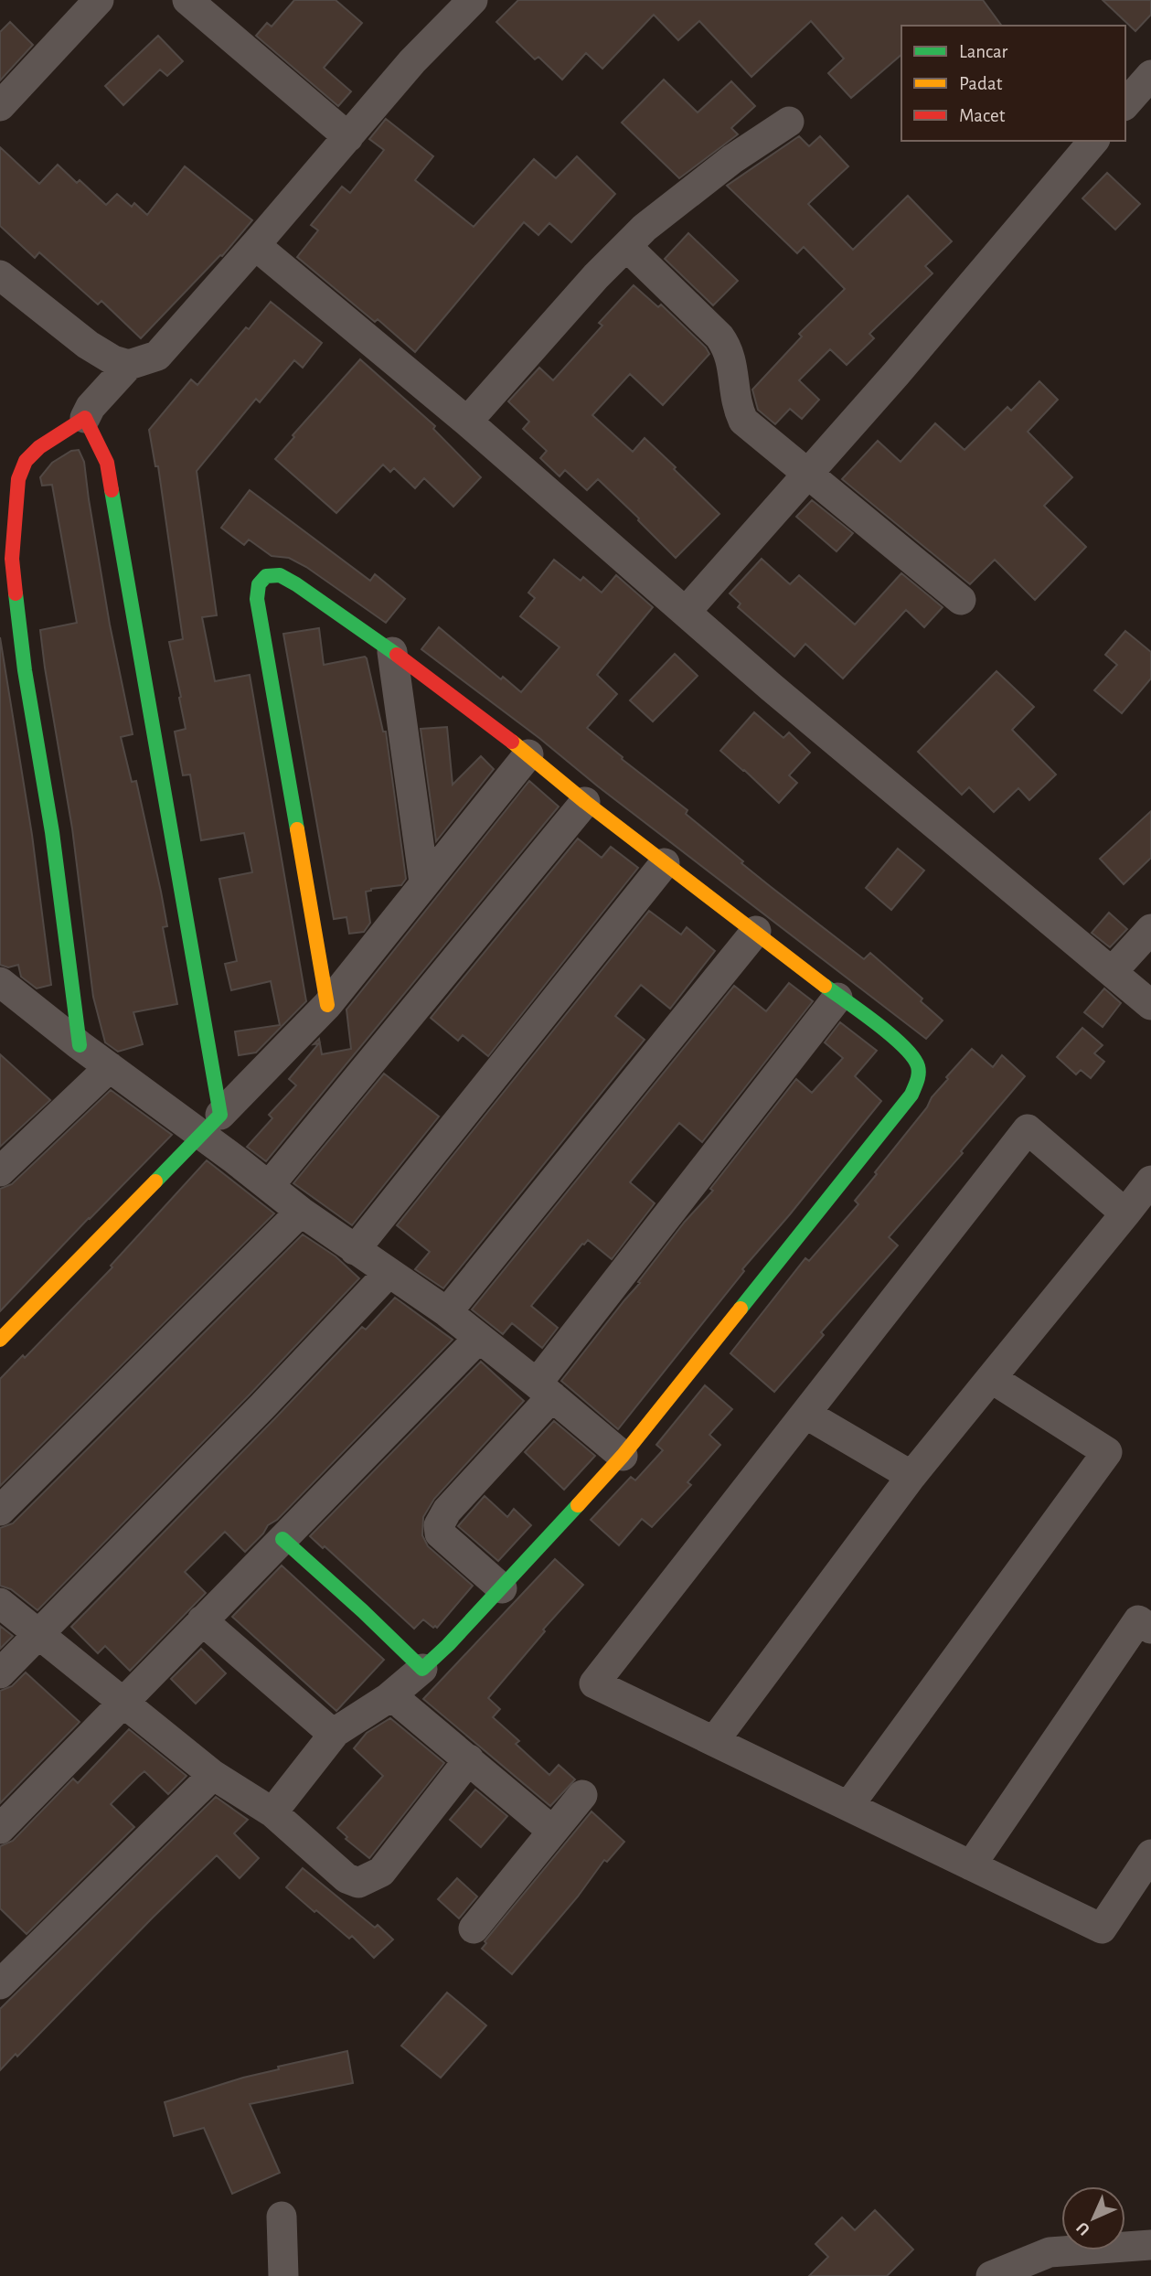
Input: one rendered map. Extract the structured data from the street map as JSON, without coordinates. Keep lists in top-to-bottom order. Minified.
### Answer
{"legend":["Lancar","Padat","Macet"],"north":"bottom left"}
